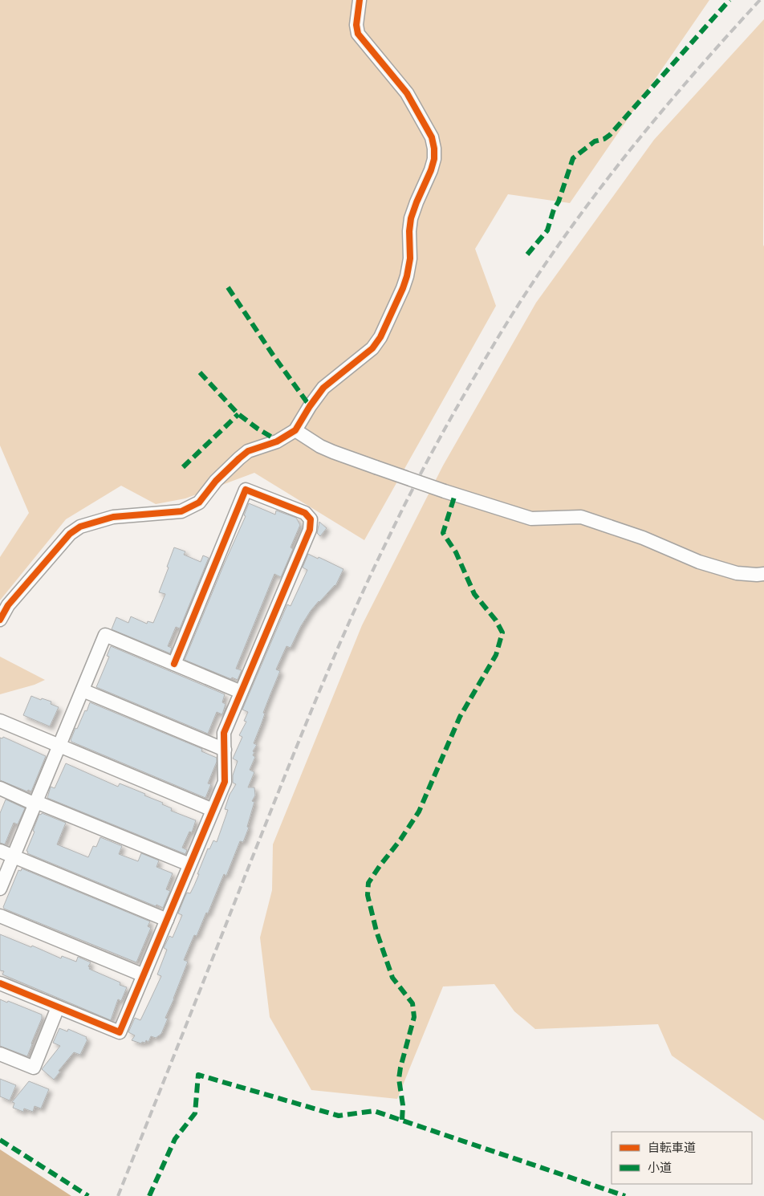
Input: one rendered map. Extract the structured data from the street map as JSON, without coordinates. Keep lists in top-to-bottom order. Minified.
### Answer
{"legend":["自転車道","小道"]}
